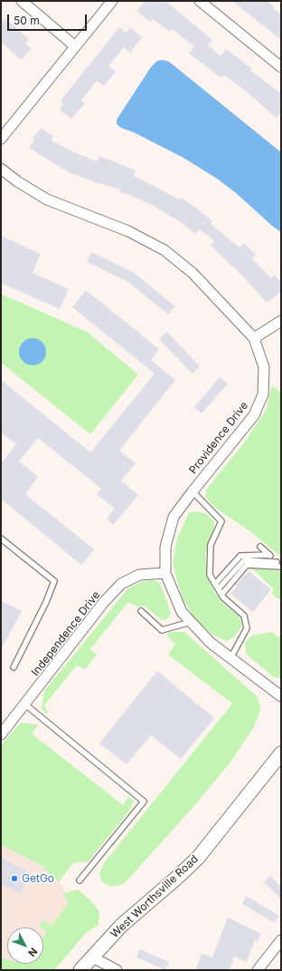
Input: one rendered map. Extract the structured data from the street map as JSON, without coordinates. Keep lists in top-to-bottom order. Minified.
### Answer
{"streets":{"main road":["West Worthsville Road"],"street":["Providence Drive","Independence Drive"]},"crossings":[["Providence Drive","Independence Drive"]],"places":["GetGo"],"scale_bar":"50 m","north":"bottom right"}
